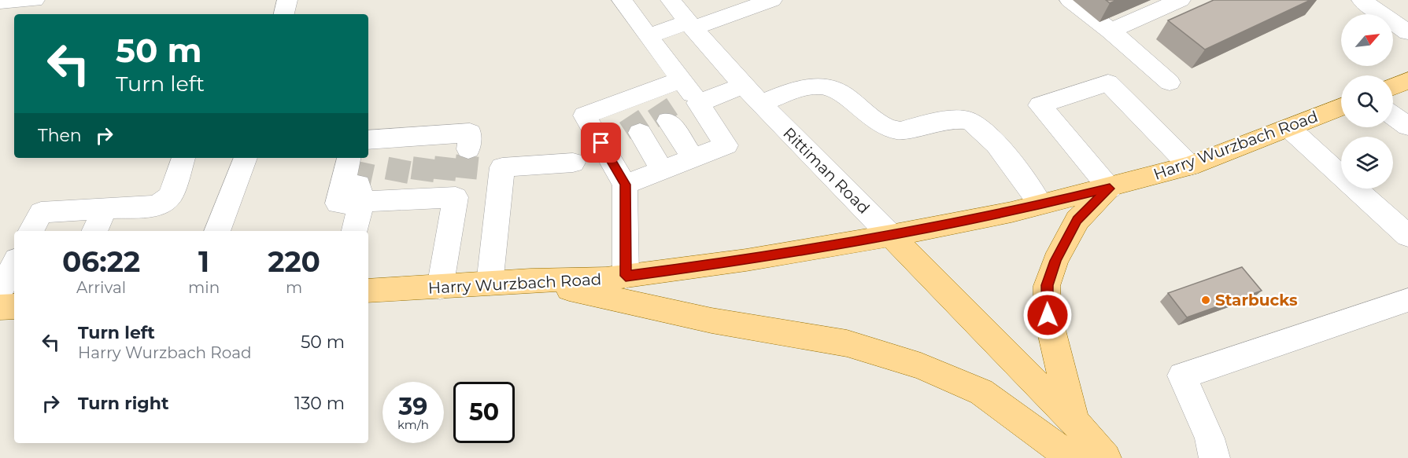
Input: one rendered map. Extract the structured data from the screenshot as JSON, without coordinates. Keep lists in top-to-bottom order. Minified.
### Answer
{"streets":{"main road":["Harry Wurzbach Road","Rittiman Road"]},"crossings":[["Harry Wurzbach Road","Rittiman Road"]],"places":["Starbucks"],"north":"top right","page":{"turn":["50 m","Turn left"],"then":"Then","eta":["06:22","Arrival","1","min","220","m"],"list":[{"name":"Turn left","note":"Harry Wurzbach Road","value":"50 m"},{"name":"Turn right","value":"130 m"}],"speed":"39 km/h","limit":"50"}}
